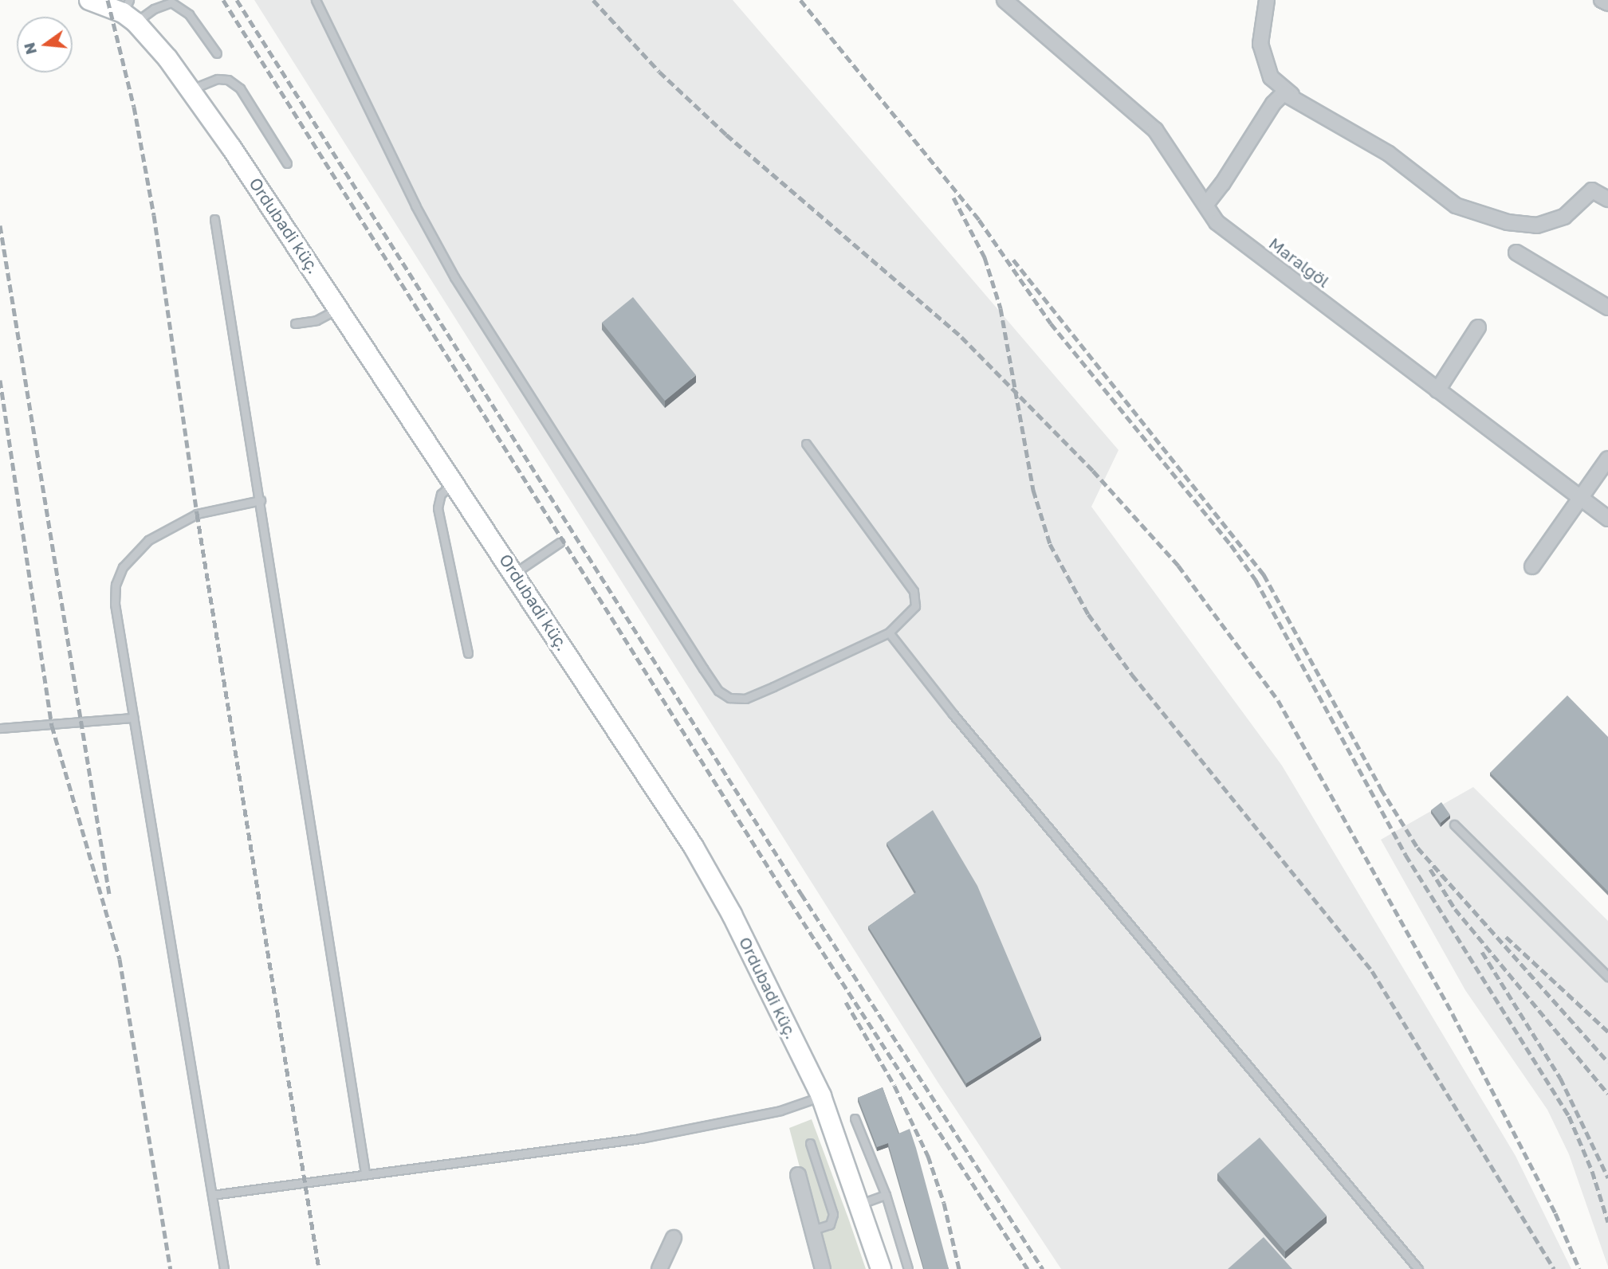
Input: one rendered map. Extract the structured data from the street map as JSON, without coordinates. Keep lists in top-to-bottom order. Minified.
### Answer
{"streets":{"main road":["Ordubadi küç."],"street":["Maralgöl"]},"north":"left"}
